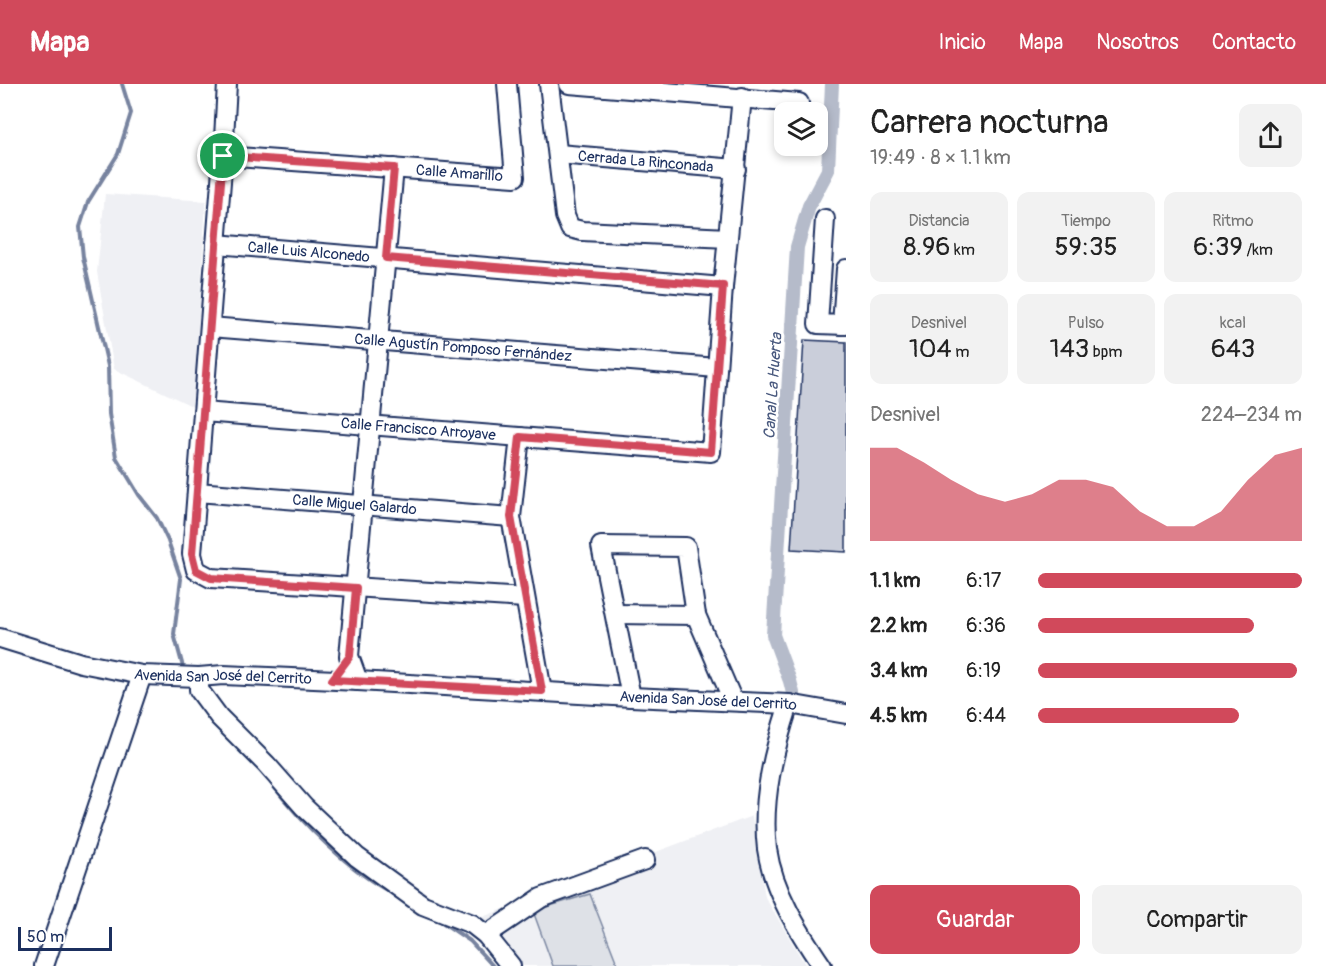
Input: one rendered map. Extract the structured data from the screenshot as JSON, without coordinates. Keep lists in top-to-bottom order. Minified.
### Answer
{"streets":{"street":["Cerrada La Rinconada","Calle Amarillo","Calle Luis Alconedo","Calle Agustín Pomposo Fernández","Calle Francisco Arroyave","Calle Miguel Galardo","Avenida San José del Cerrito"]},"crossings":[["Cerrada La Rinconada","Calle Francisco Arroyave"],["Calle Luis Alconedo","Calle Francisco Arroyave"],["Calle Agustín Pomposo Fernández","Calle Francisco Arroyave"]],"water":["Canal La Huerta"],"scale_bar":"50 m","page":{"header":"Mapa","nav":["Inicio","Mapa","Nosotros","Contacto"],"heading":["Carrera nocturna","19:49 · 8 × 1.1 km"],"stats":[["Distancia","8.96 km"],["Tiempo","59:35"],["Ritmo","6:39 /km"],["Desnivel","104 m"],["Pulso","143 bpm"],["kcal","643"]],"chart":["Desnivel","224–234 m"],"list":[{"name":"1.1 km","note":"6:17"},{"name":"2.2 km","note":"6:36"},{"name":"3.4 km","note":"6:19"},{"name":"4.5 km","note":"6:44"}],"buttons":["Guardar","Compartir"],"scale":"50 m"}}
